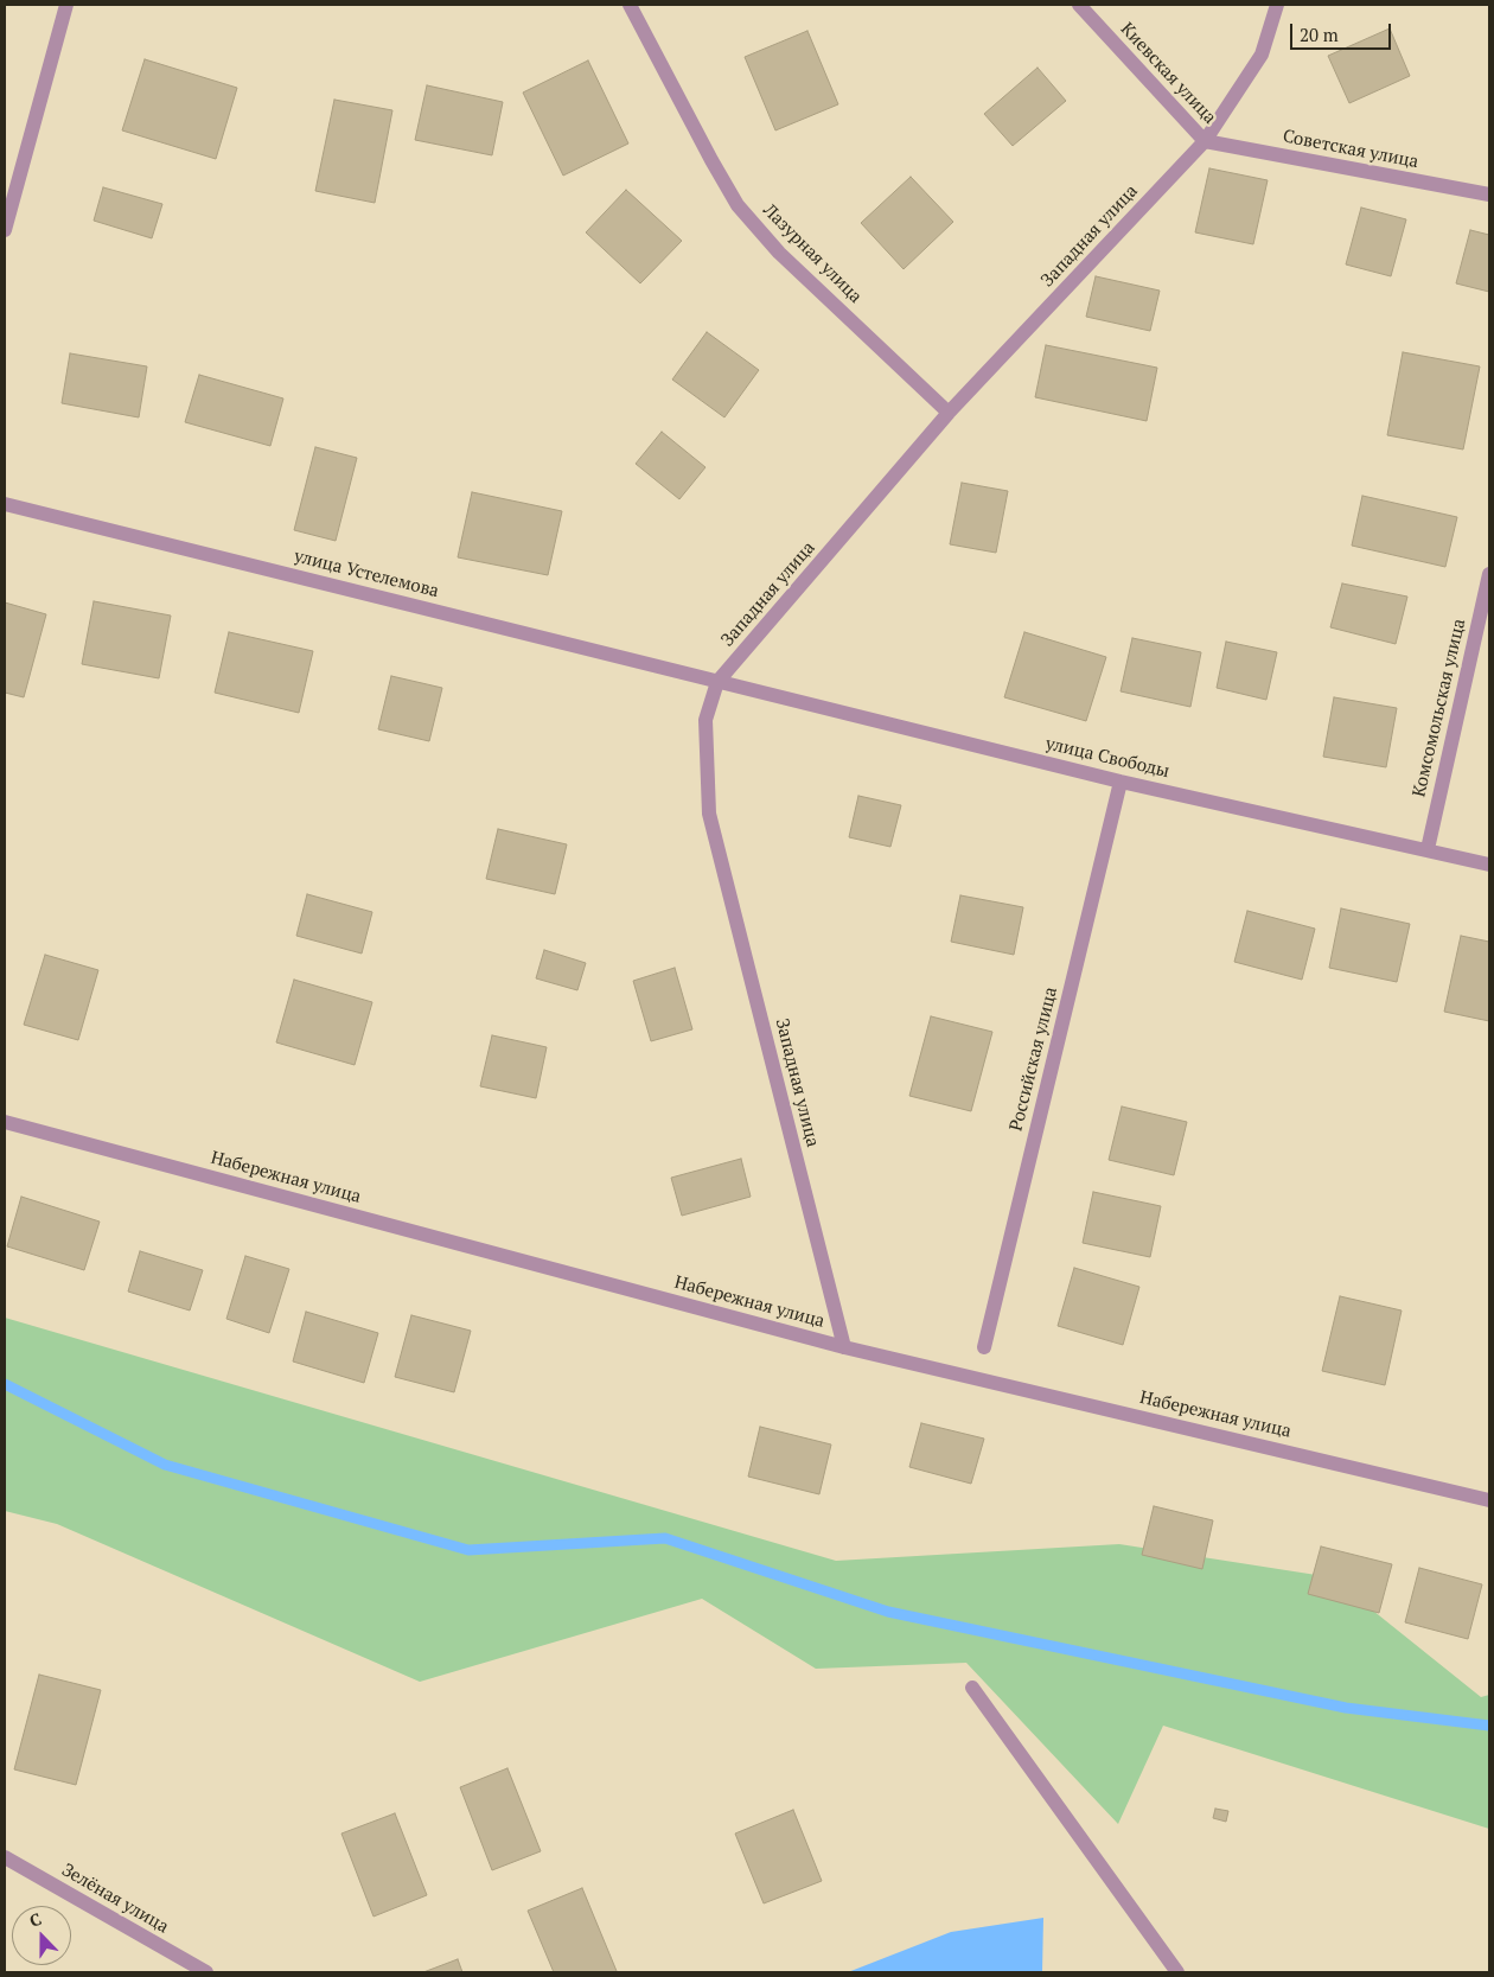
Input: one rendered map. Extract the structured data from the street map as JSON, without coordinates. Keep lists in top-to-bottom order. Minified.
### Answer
{"streets":{"street":["Киевская улица","Советская улица","Западная улица","Лазурная улица","улица Устелемова","Комсомольская улица","улица Свободы","Российская улица","Набережная улица","Зелёная улица"]},"crossings":[["Киевская улица","Советская улица"],["Киевская улица","Западная улица"],["Советская улица","Западная улица"],["Западная улица","Лазурная улица"],["Западная улица","улица Устелемова"],["Западная улица","улица Свободы"],["Западная улица","Набережная улица"],["улица Устелемова","улица Свободы"],["Комсомольская улица","улица Свободы"],["улица Свободы","Российская улица"]],"scale_bar":"20 m","north":"top"}
